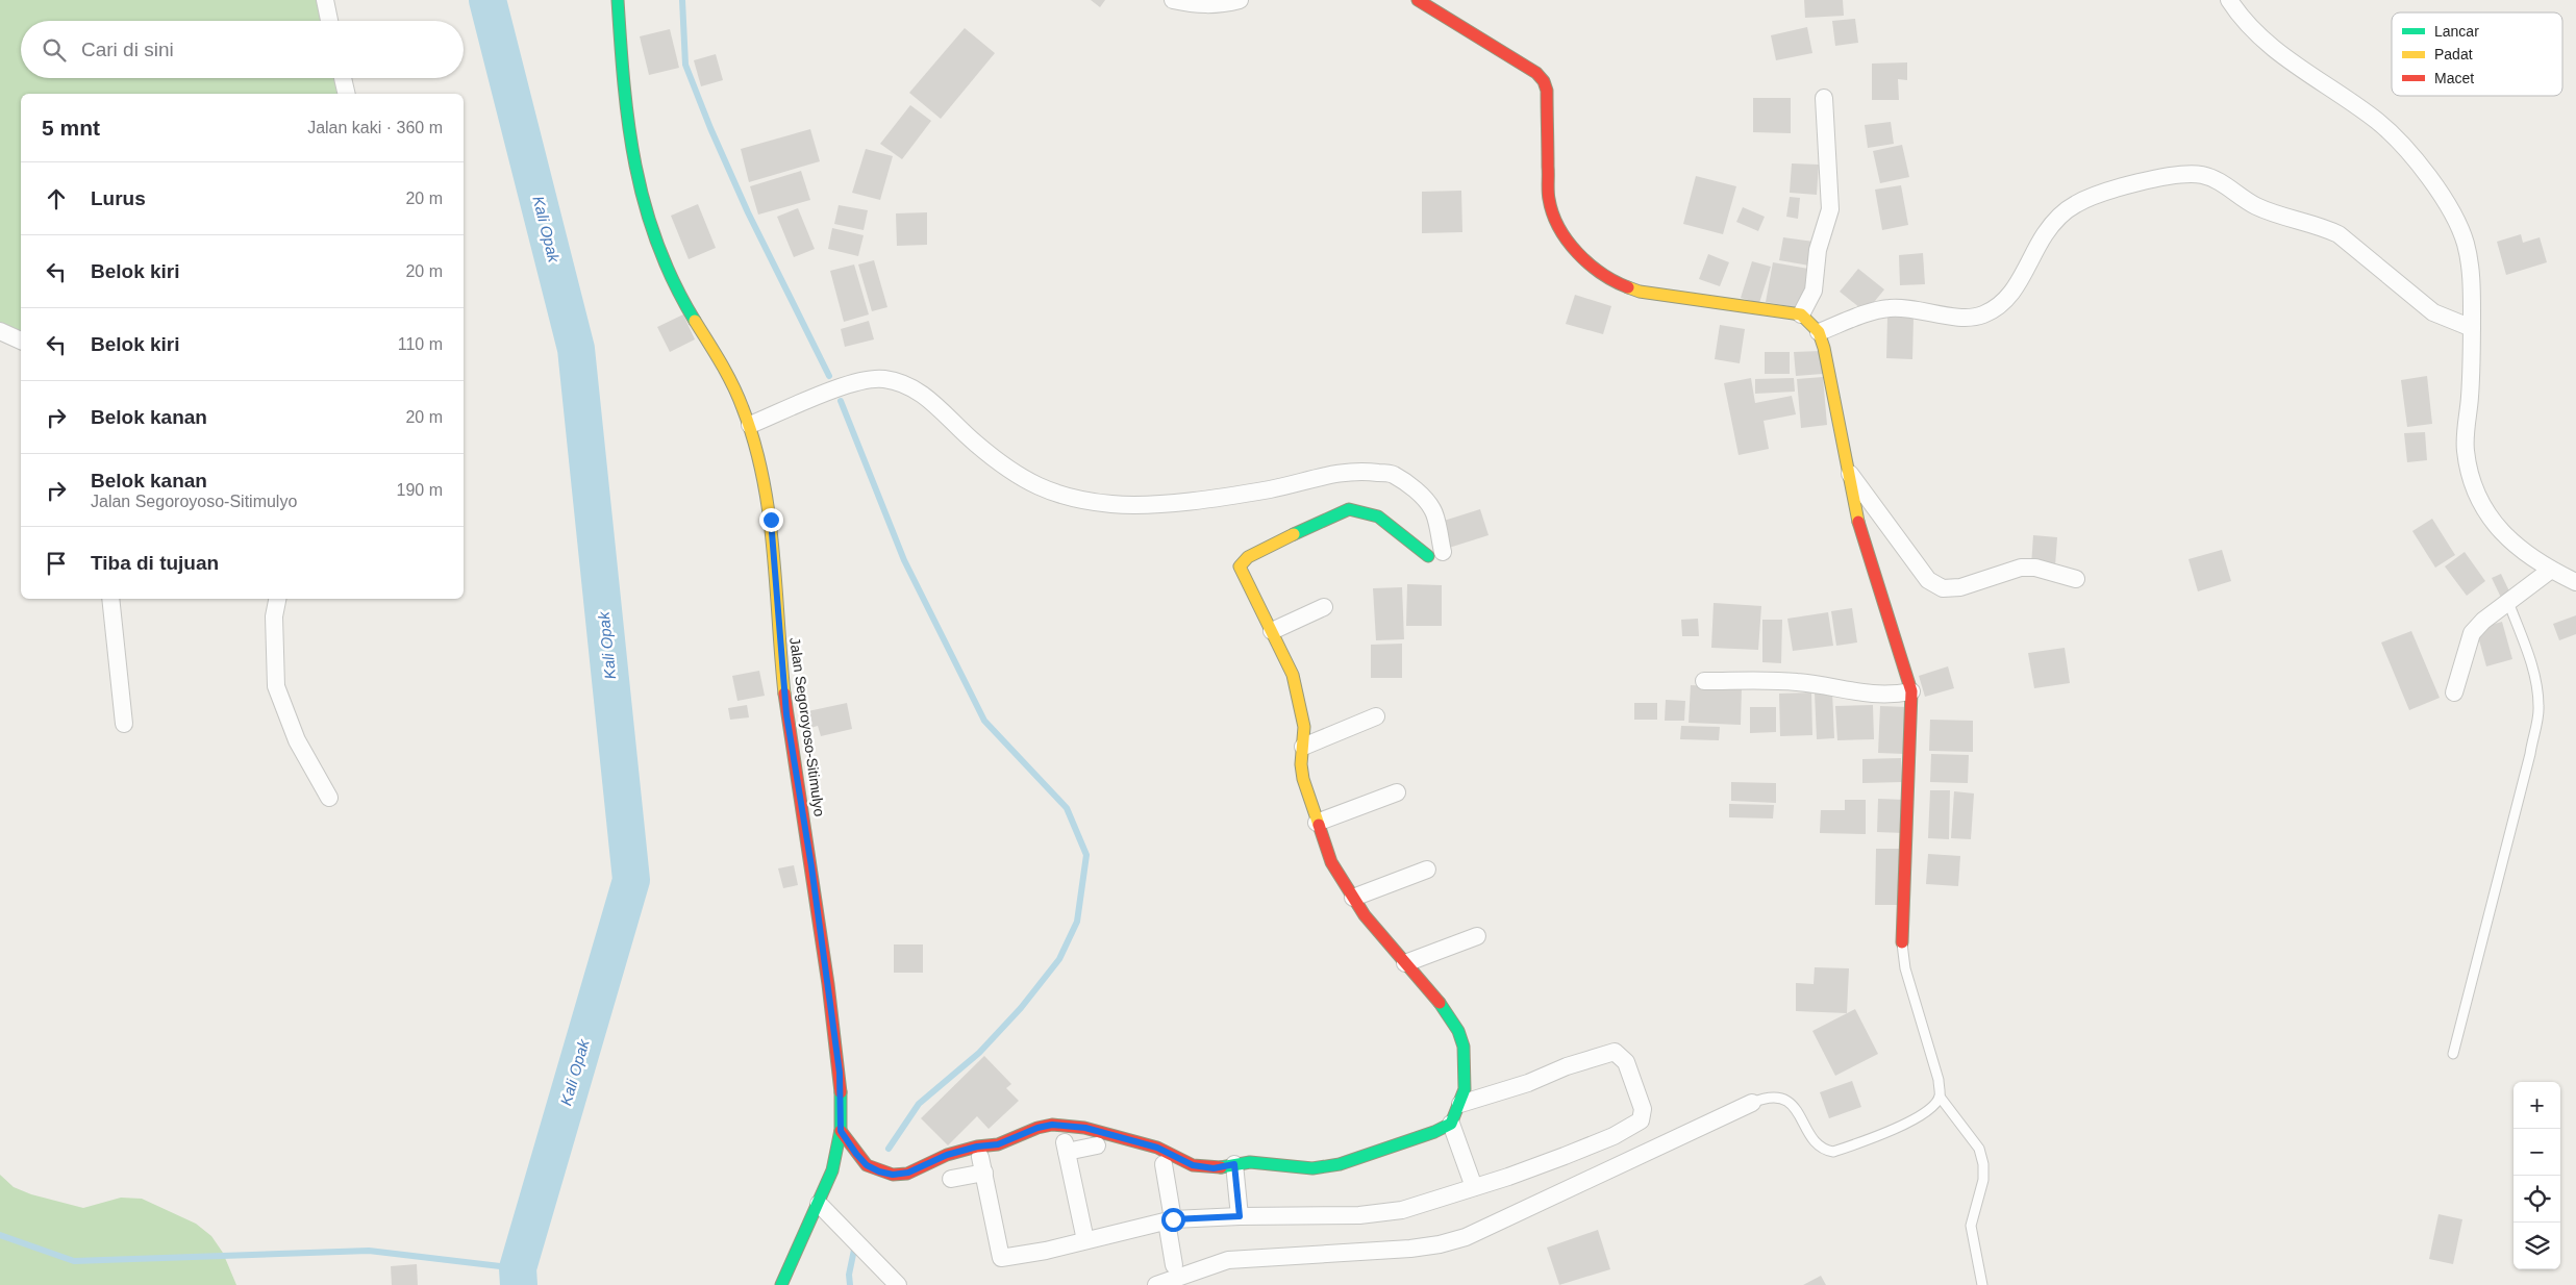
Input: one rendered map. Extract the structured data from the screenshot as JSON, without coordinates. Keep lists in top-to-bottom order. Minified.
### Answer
{"streets":{"street":["Jalan Segoroyoso-Sitimulyo"]},"water":["Kali Opak"],"legend":["Lancar","Padat","Macet"],"page":{"search":"Cari di sini","heading":["5 mnt","Jalan kaki · 360 m"],"list":[["Lurus","20 m"],["Belok kiri","20 m"],["Belok kiri","110 m"],["Belok kanan","20 m"],["Belok kanan","Jalan Segoroyoso-Sitimulyo","190 m"],"Tiba di tujuan"],"map_buttons":["+","−"]}}
